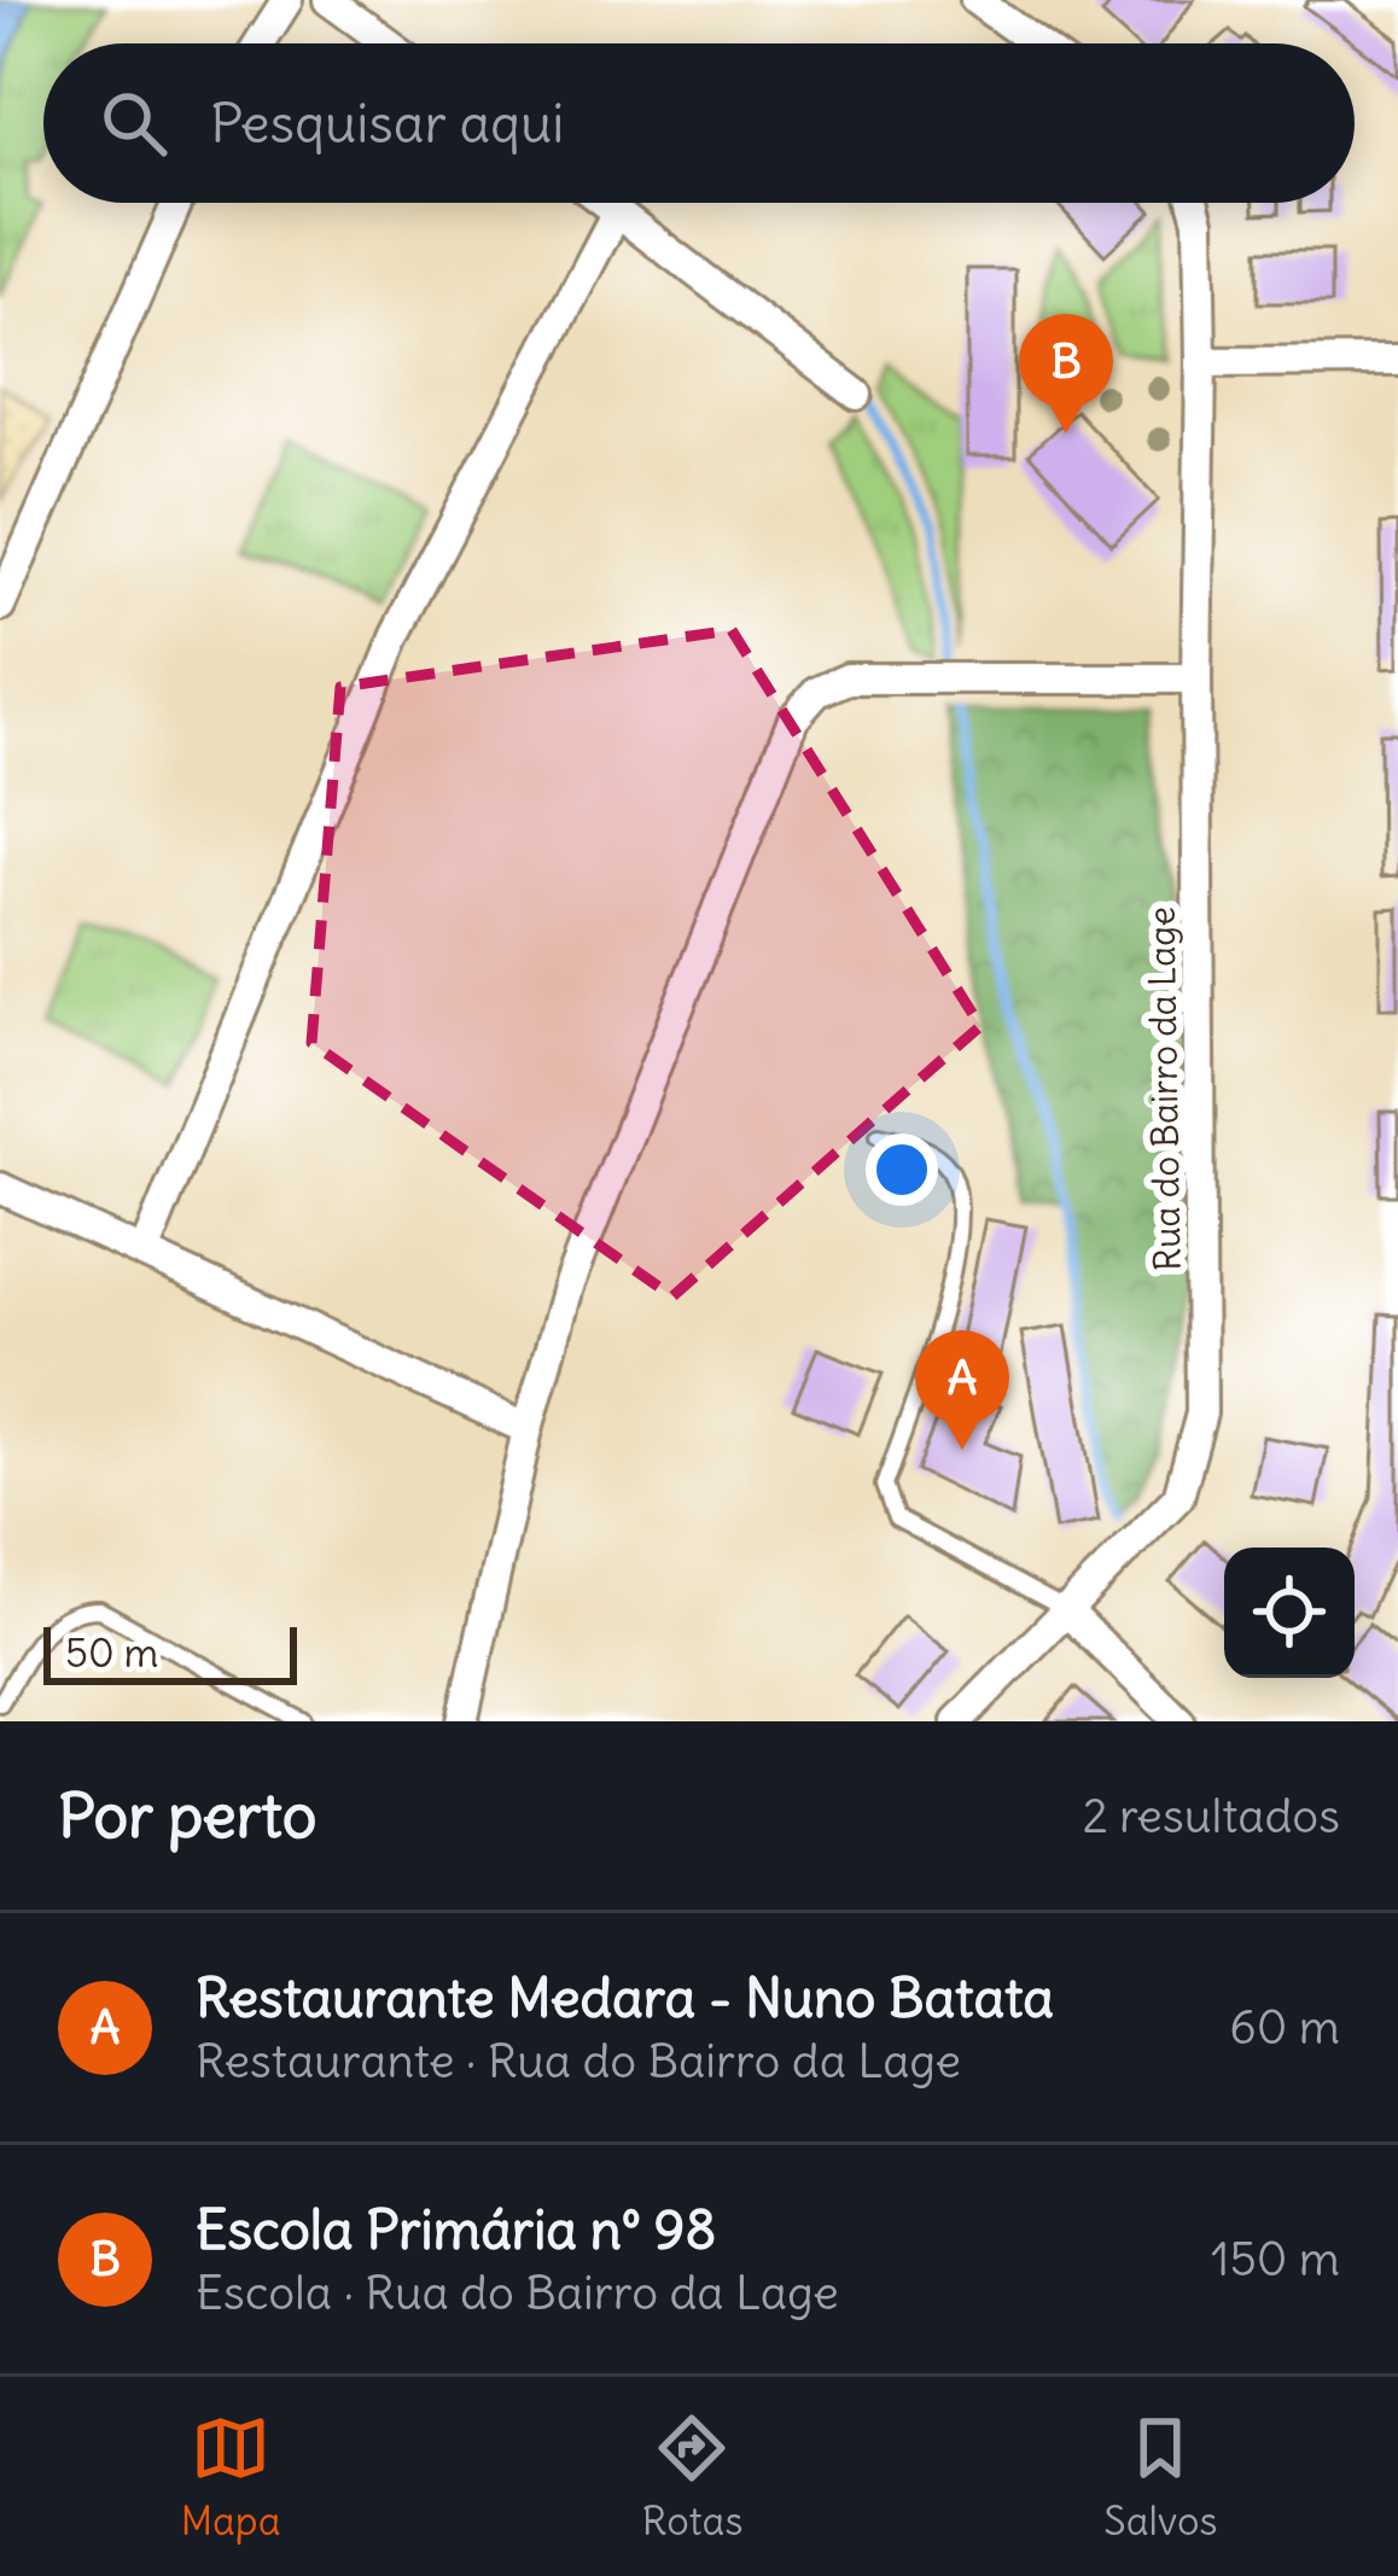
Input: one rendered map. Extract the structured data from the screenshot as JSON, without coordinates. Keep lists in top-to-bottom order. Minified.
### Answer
{"streets":{"street":["Rua do Bairro da Lage"]},"scale_bar":"50 m","page":{"search":"Pesquisar aqui","pins":["B","A"],"scale":"50 m","heading":["Por perto","2 resultados"],"list":[{"mark":"A","name":"Restaurante Medara - Nuno Batata","note":"Restaurante · Rua do Bairro da Lage","value":"60 m"},{"mark":"B","name":"Escola Primária nº 98","note":"Escola · Rua do Bairro da Lage","value":"150 m"}],"nav":["Mapa","Rotas","Salvos"]}}
